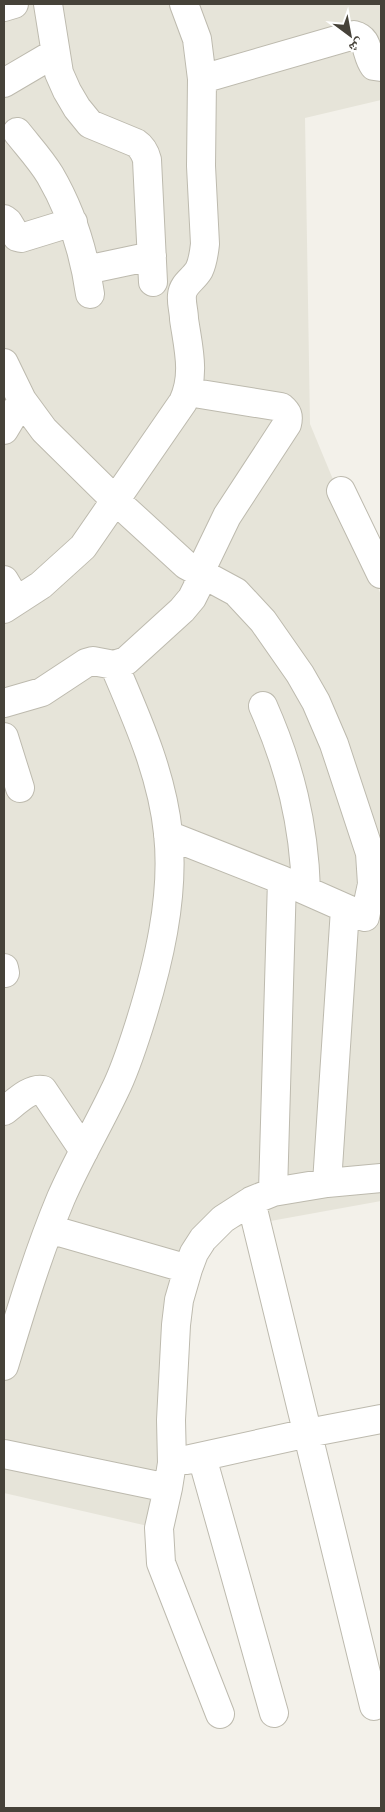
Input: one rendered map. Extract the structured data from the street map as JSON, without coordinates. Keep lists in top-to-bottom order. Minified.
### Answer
{"north":"bottom right"}
